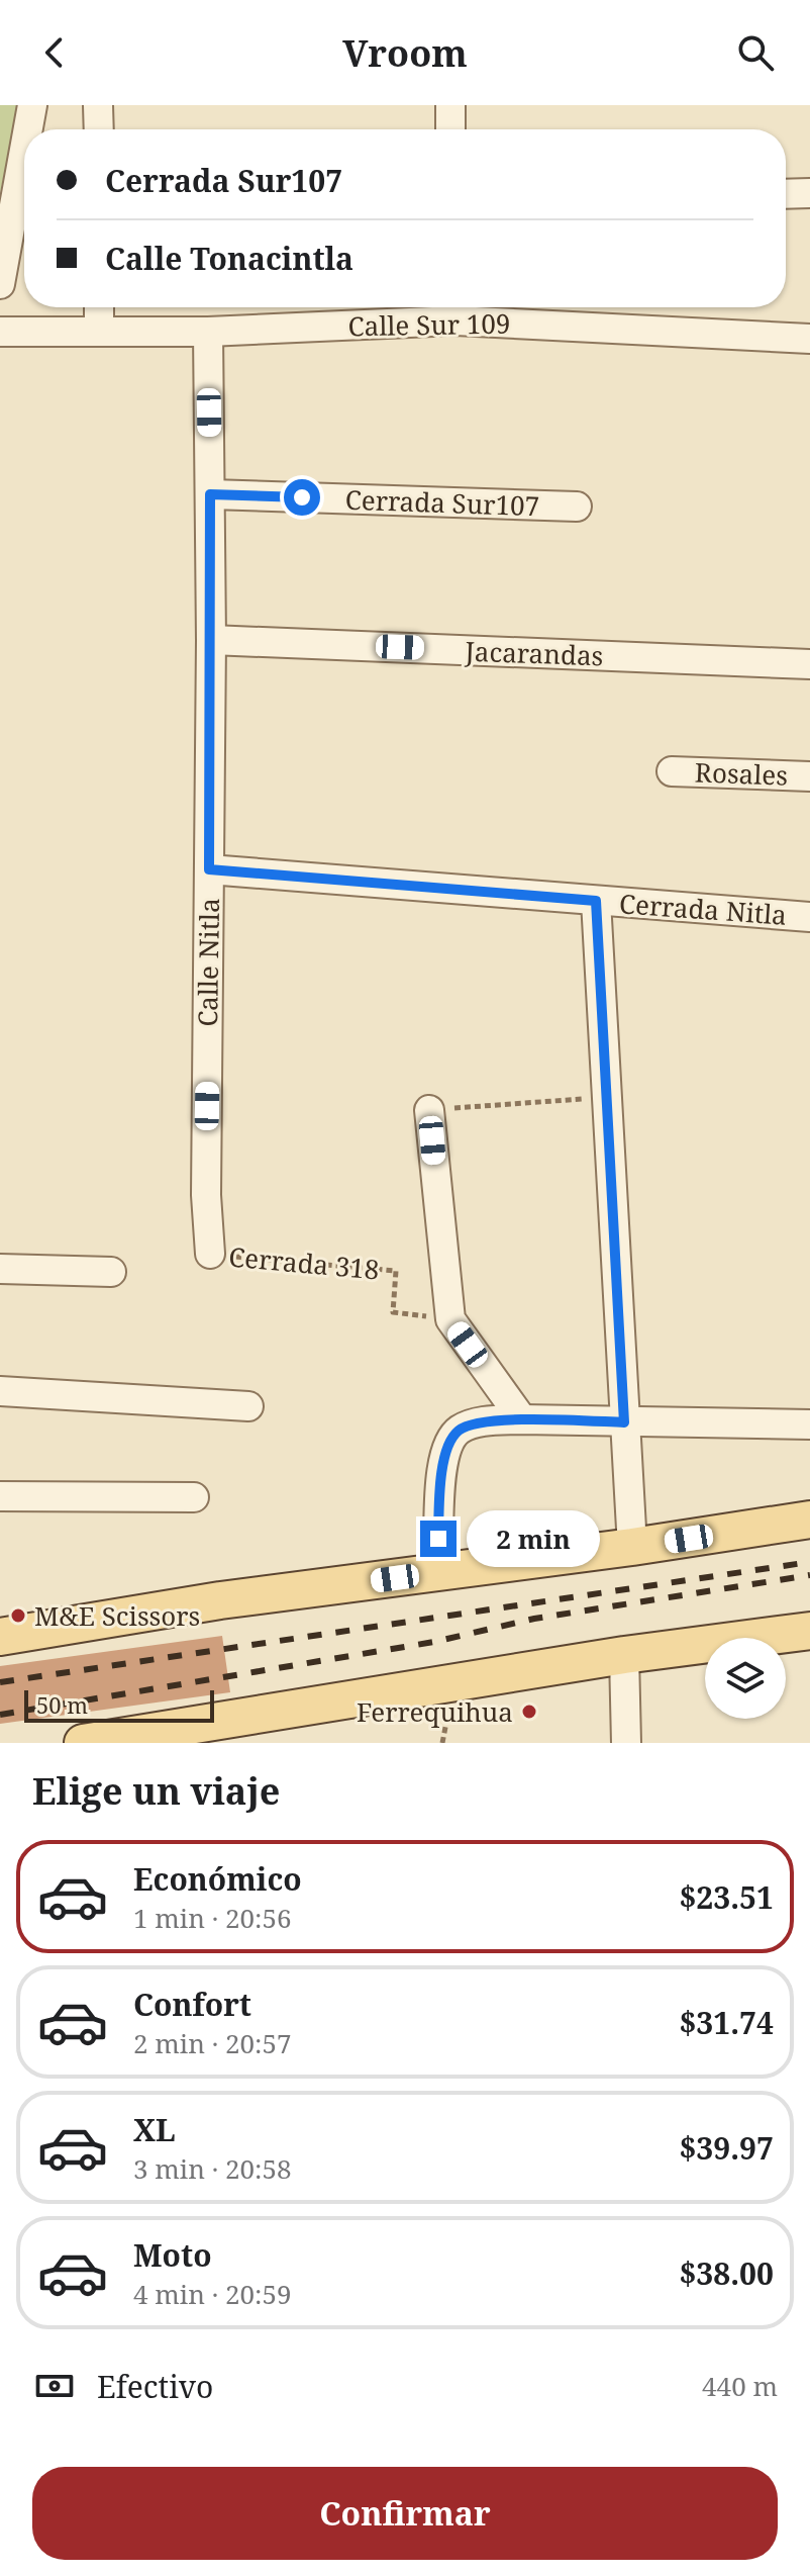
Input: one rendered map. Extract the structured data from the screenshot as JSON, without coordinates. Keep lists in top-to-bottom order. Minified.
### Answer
{"streets":{"street":["Calle Sur 109","Cerrada Sur107","Jacarandas","Rosales","Cerrada Nitla","Calle Nitla"],"path":["Cerrada 318"]},"crossings":[["Calle Sur 109","Calle Nitla"],["Cerrada Sur107","Calle Nitla"],["Jacarandas","Calle Nitla"],["Cerrada Nitla","Calle Nitla"],["Calle Nitla","Cerrada 318"]],"places":["M&E Scissors","Ferrequihua"],"scale_bar":"50 m","page":{"header":"Vroom","banner":["Cerrada Sur107","Calle Tonacintla"],"bubble":"2 min","scale":"50 m","heading":"Elige un viaje","list":[{"name":"Económico","note":"1 min · 20:56","value":"$23.51"},{"name":"Confort","note":"2 min · 20:57","value":"$31.74"},{"name":"XL","note":"3 min · 20:58","value":"$39.97"},{"name":"Moto","note":"4 min · 20:59","value":"$38.00"}],"pay":["Efectivo","440 m"],"buttons":"Confirmar"}}
